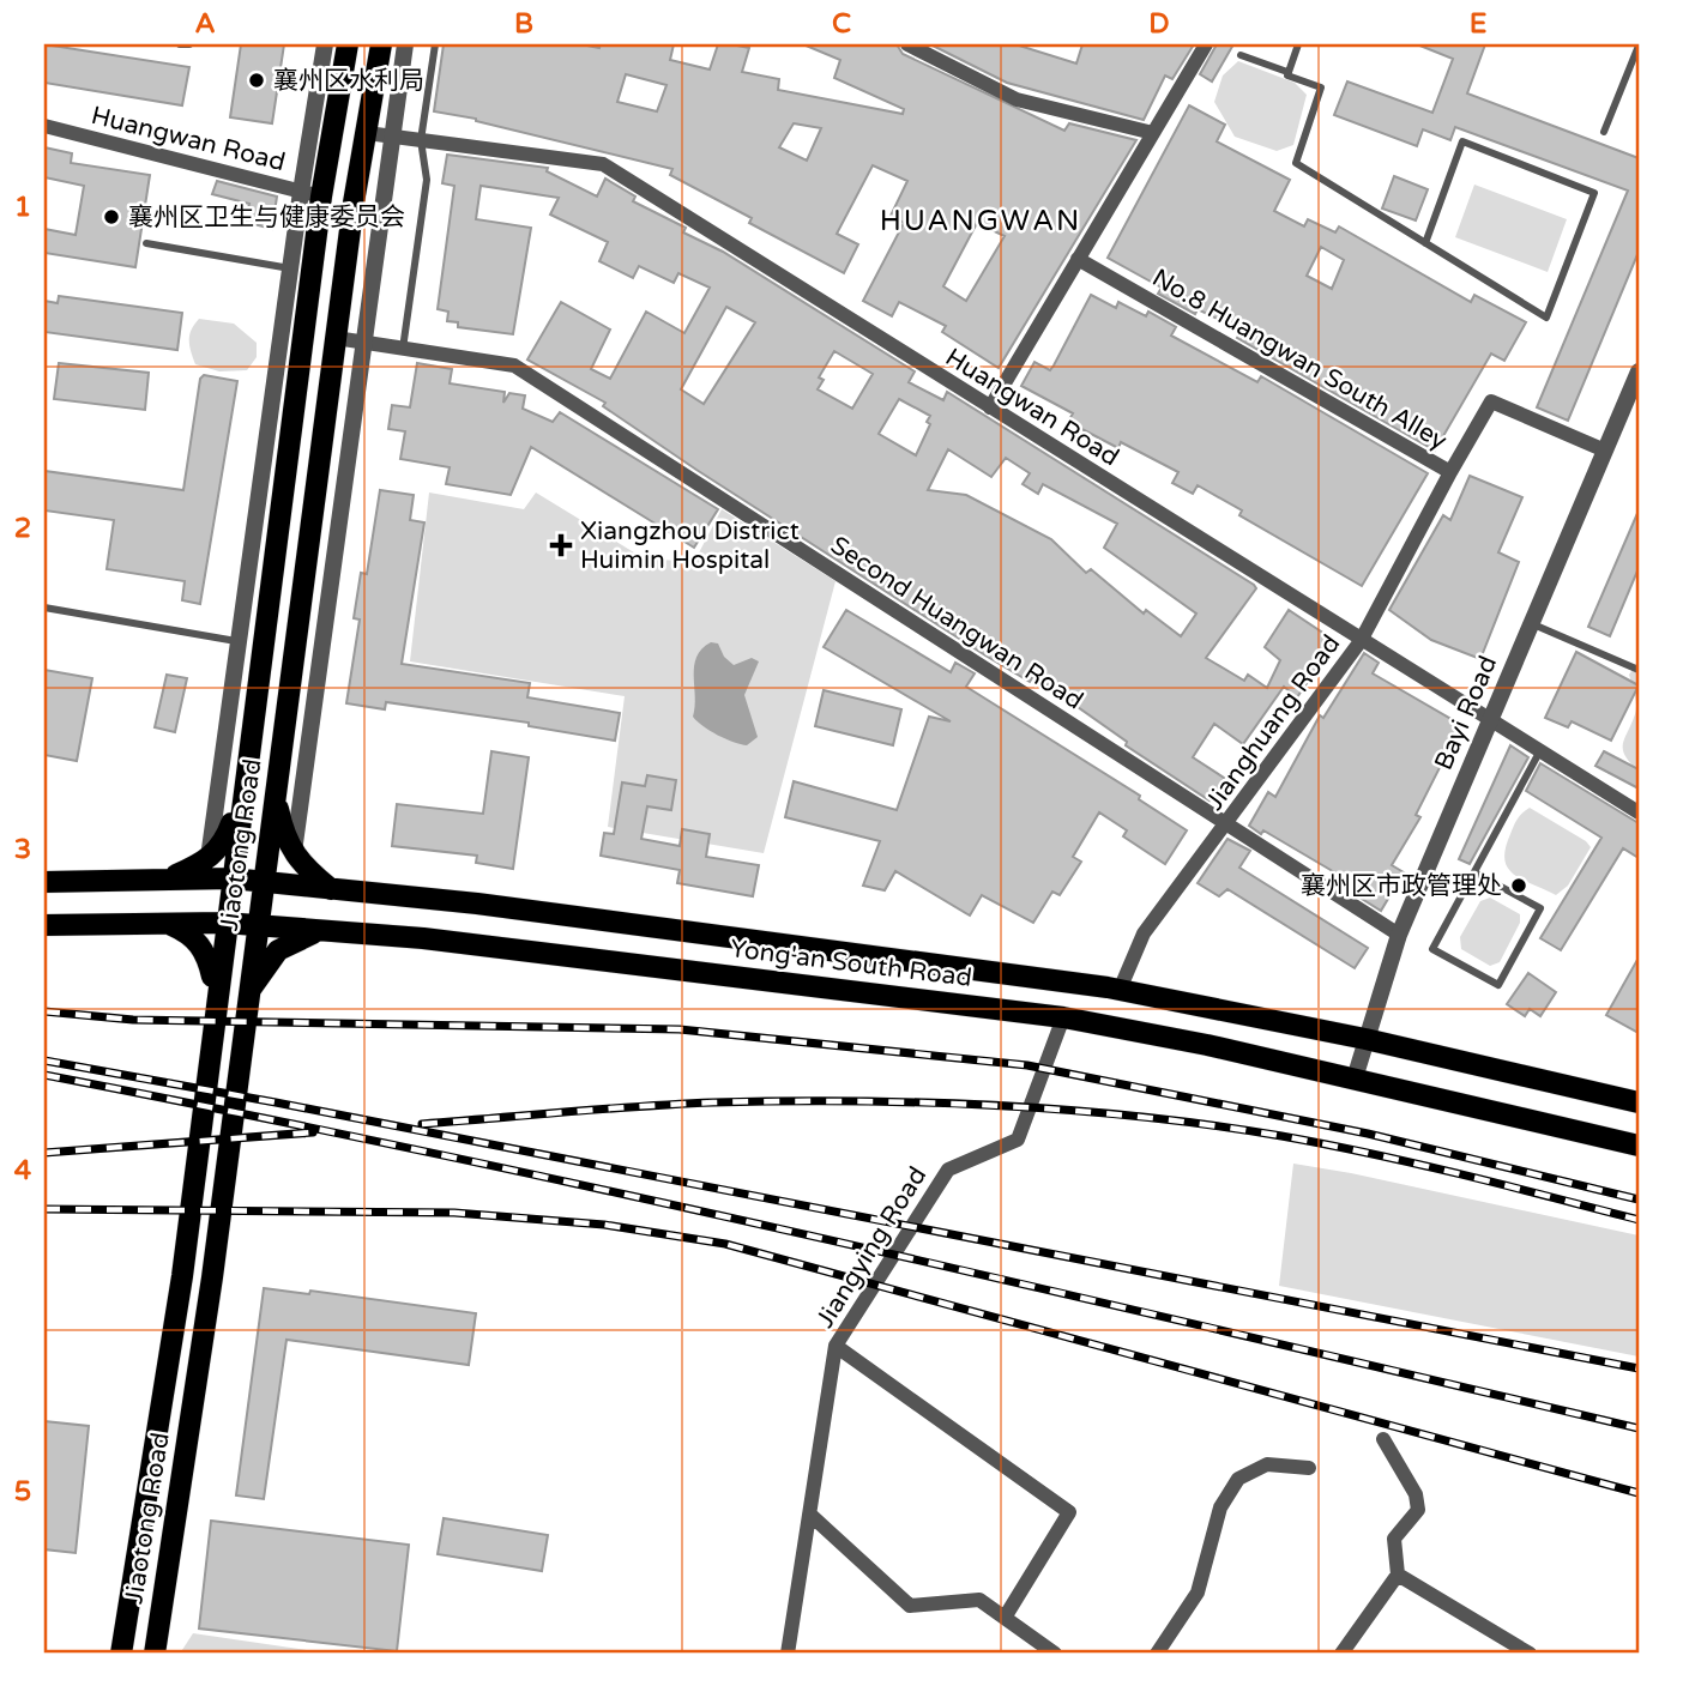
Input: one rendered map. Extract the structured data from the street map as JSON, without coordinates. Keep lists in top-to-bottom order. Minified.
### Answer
{"streets":{"main road":["Jiaotong Road","Yong'an South Road"],"street":["Huangwan Road","No.8 Huangwan South Alley","Second Huangwan Road","Bayi Road","Jianghuang Road","Jiangying Road"]},"crossings":[["Huangwan Road","Bayi Road"],["Huangwan Road","Jianghuang Road"],["Huangwan Road","Jiaotong Road"],["No.8 Huangwan South Alley","Bayi Road"],["No.8 Huangwan South Alley","Jianghuang Road"],["Second Huangwan Road","Bayi Road"],["Second Huangwan Road","Jianghuang Road"],["Second Huangwan Road","Jiaotong Road"],["Bayi Road","Yong'an South Road"],["Jianghuang Road","Yong'an South Road"],["Jiaotong Road","Yong'an South Road"],["Yong'an South Road","Jiangying Road"]],"districts":["HUANGWAN"],"places":{"other":["襄州区水利局","襄州区卫生与健康委员会","襄州区市政管理处"],"health":["Xiangzhou District Huimin Hospital"]},"grid":{"columns":["A","B","C","D","E"],"rows":["1","2","3","4","5"]}}
